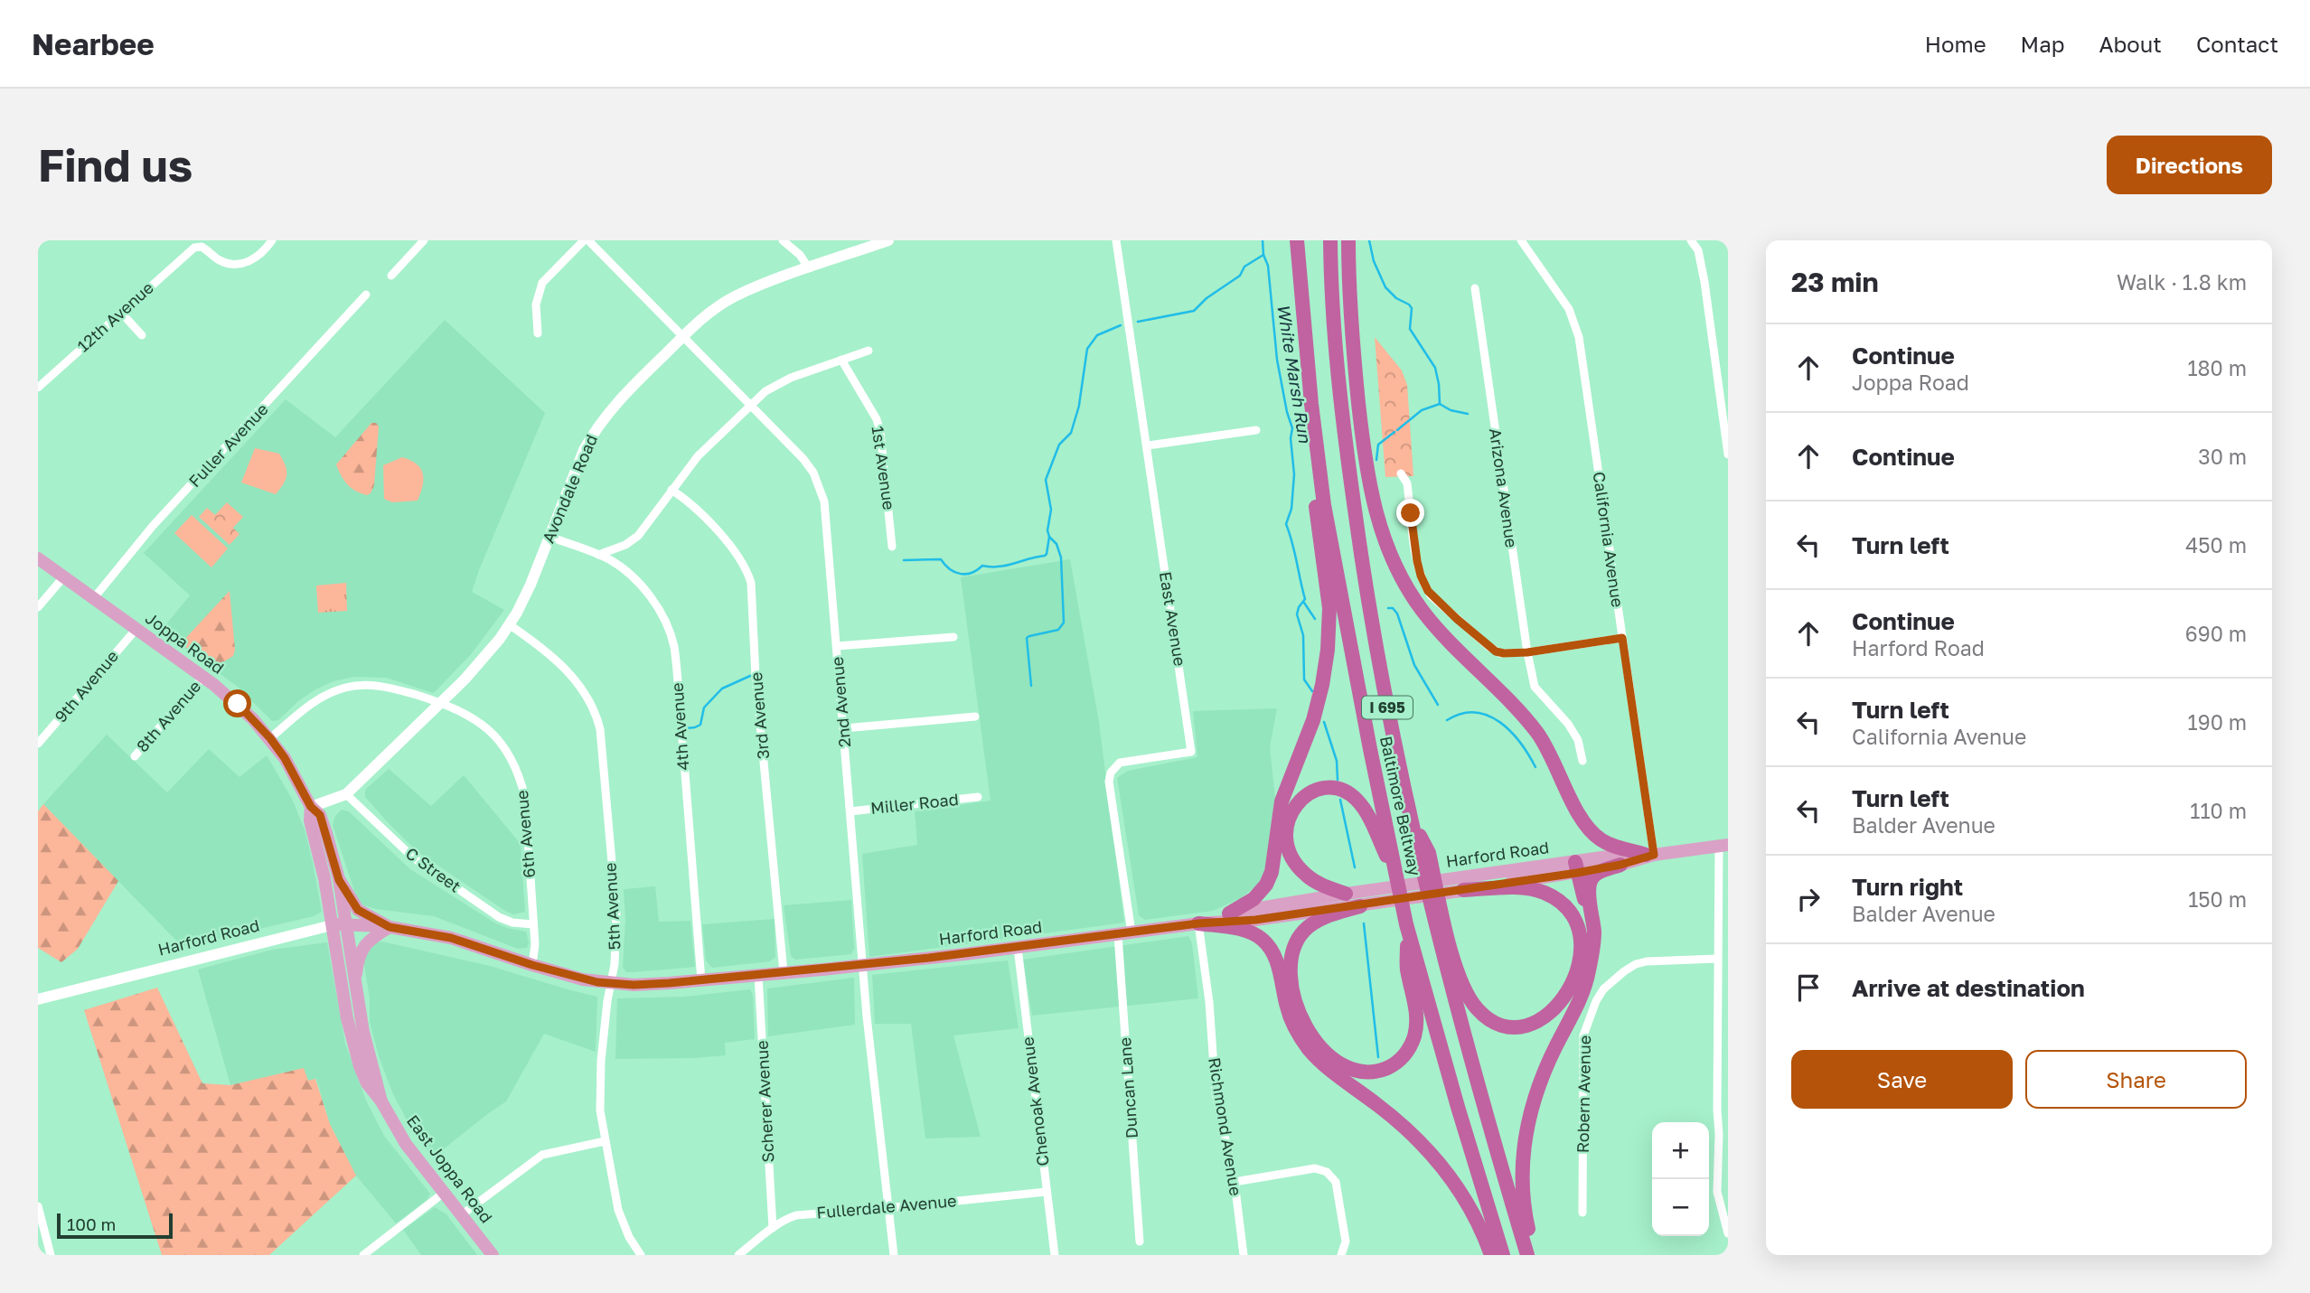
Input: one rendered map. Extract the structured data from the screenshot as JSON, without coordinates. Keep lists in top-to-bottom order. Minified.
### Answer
{"streets":{"highway":["I 695","Baltimore Beltway"],"main road":["Joppa Road","Harford Road","East Joppa Road"],"street":["12th Avenue","Fuller Avenue","1st Avenue","Arizona Avenue","Avondale Road","California Avenue","East Avenue","9th Avenue","2nd Avenue","3rd Avenue","8th Avenue","4th Avenue","Miller Road","6th Avenue","C Street","5th Avenue","Duncan Lane","Robern Avenue","Scherer Avenue","Chenoak Avenue","Richmond Avenue","Fullerdale Avenue"]},"crossings":[["Fuller Avenue","Joppa Road"],["Avondale Road","Joppa Road"],["Avondale Road","2nd Avenue"],["Avondale Road","4th Avenue"],["Avondale Road","6th Avenue"],["Avondale Road","C Street"],["Avondale Road","5th Avenue"],["California Avenue","Harford Road"],["East Avenue","Harford Road"],["East Avenue","Duncan Lane"],["Joppa Road","9th Avenue"],["Joppa Road","8th Avenue"],["Joppa Road","6th Avenue"],["Joppa Road","Harford Road"],["Joppa Road","East Joppa Road"],["2nd Avenue","Miller Road"],["2nd Avenue","Harford Road"],["2nd Avenue","Fullerdale Avenue"],["3rd Avenue","Harford Road"],["4th Avenue","Harford Road"],["6th Avenue","Harford Road"],["6th Avenue","C Street"],["Harford Road","5th Avenue"],["Harford Road","Duncan Lane"],["Harford Road","Scherer Avenue"],["Harford Road","Chenoak Avenue"],["Harford Road","Richmond Avenue"],["Harford Road","East Joppa Road"],["Scherer Avenue","Fullerdale Avenue"],["Chenoak Avenue","Fullerdale Avenue"]],"water":["White Marsh Run"],"scale_bar":"100 m","page":{"header":"Nearbee","nav":["Home","Map","About","Contact"],"buttons":["Directions",["Save","Share"]],"title":"Find us","heading":["23 min","Walk · 1.8 km"],"list":[["Continue","Joppa Road","180 m"],["Continue","30 m"],["Turn left","450 m"],["Continue","Harford Road","690 m"],["Turn left","California Avenue","190 m"],["Turn left","Balder Avenue","110 m"],["Turn right","Balder Avenue","150 m"],"Arrive at destination"],"map_buttons":["+","−"],"scale":"100 m"}}
